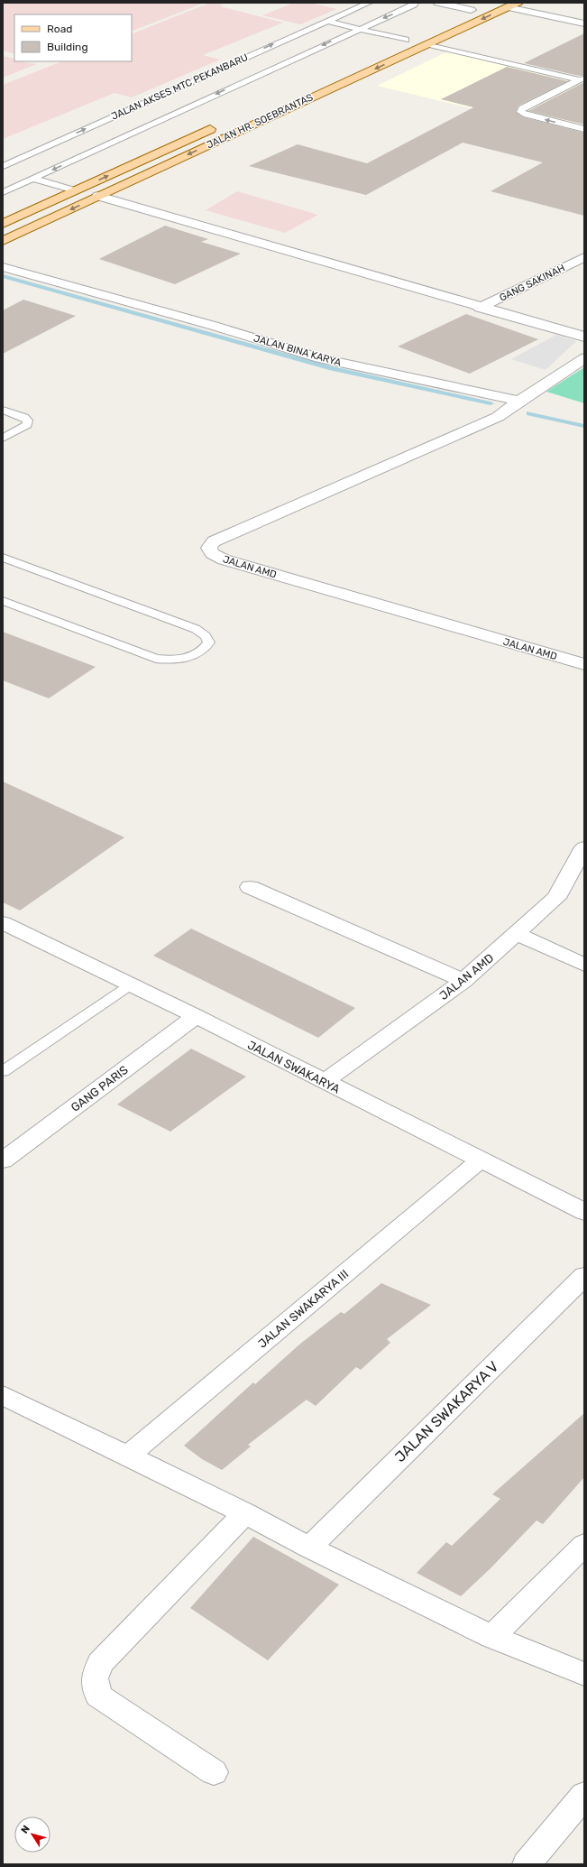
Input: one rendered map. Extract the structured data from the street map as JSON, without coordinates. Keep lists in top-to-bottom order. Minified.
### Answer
{"streets":{"main road":["JALAN HR. SOEBRANTAS"],"street":["GANG SAKINAH","JALAN BINA KARYA","JALAN AMD","JALAN SWAKARYA","GANG PARIS","JALAN SWAKARYA III","JALAN SWAKARYA V"],"lane":["JALAN AKSES MTC PEKANBARU"]},"crossings":[["JALAN BINA KARYA","JALAN AMD"],["JALAN AMD","JALAN SWAKARYA"],["JALAN SWAKARYA","GANG PARIS"],["JALAN SWAKARYA","JALAN SWAKARYA III"]],"legend":["Road","Building"],"north":"top left"}
